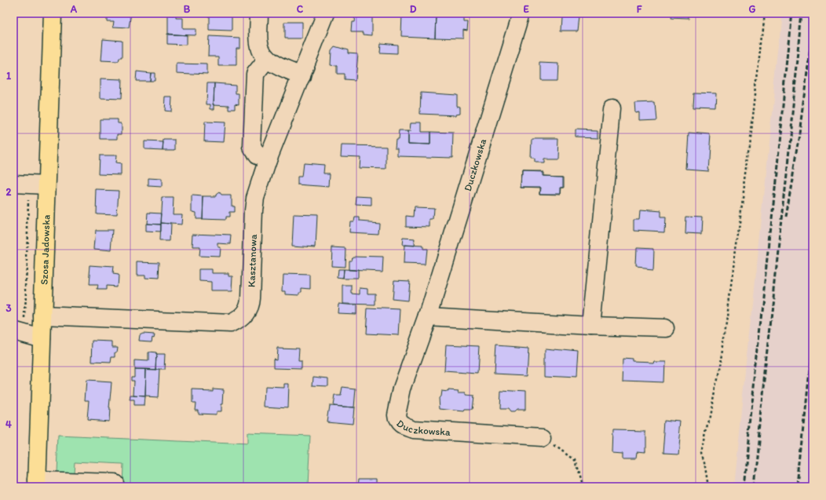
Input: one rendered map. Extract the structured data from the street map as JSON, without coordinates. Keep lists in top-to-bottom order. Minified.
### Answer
{"streets":{"main road":["Szosa Jadowska"],"street":["Duczkowska","Kasztanowa"]},"crossings":[["Szosa Jadowska","Kasztanowa"]],"grid":{"columns":["A","B","C","D","E","F","G"],"rows":["1","2","3","4"]}}
